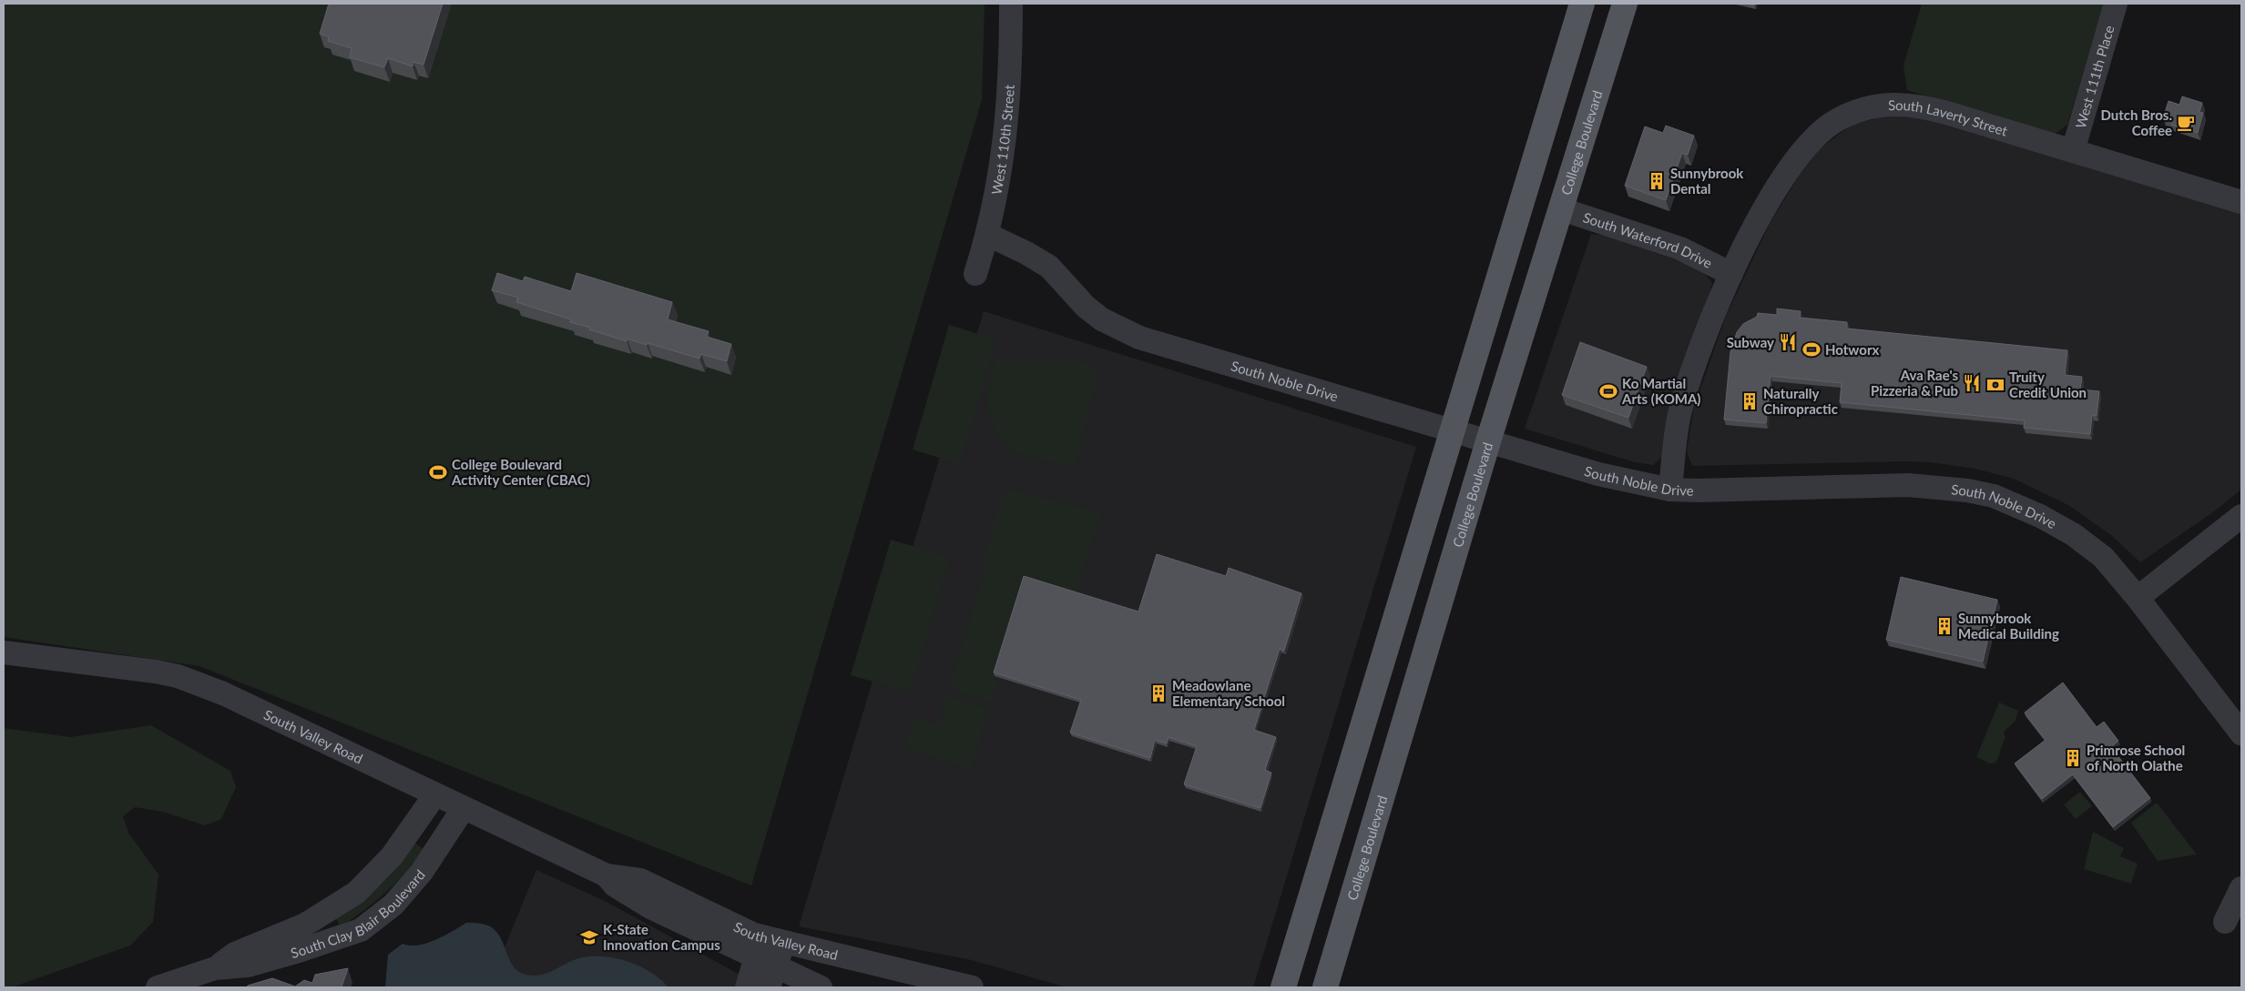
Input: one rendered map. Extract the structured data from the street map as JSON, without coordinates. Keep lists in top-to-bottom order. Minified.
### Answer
{"streets":{"main road":["College Boulevard"],"street":["West 111th Place","South Laverty Street","West 110th Street","South Waterford Drive","South Noble Drive","South Valley Road","South Clay Blair Boulevard"]},"crossings":[["West 111th Place","South Laverty Street"],["South Laverty Street","South Waterford Drive"],["South Laverty Street","South Noble Drive"],["West 110th Street","South Noble Drive"],["College Boulevard","South Waterford Drive"],["College Boulevard","South Noble Drive"],["South Valley Road","South Clay Blair Boulevard"]],"places":{"cafe":["Dutch Bros. Coffee"],"building":["Sunnybrook Dental","Naturally Chiropractic","Sunnybrook Medical Building","Meadowlane Elementary School","Primrose School of North Olathe"],"restaurant":["Subway","Ava Rae's Pizzeria & Pub"],"sports":["Hotworx","Ko Martial Arts (KOMA)","College Boulevard Activity Center (CBAC)"],"bank":["Truity Credit Union"],"school or university":["K-State Innovation Campus"]}}
